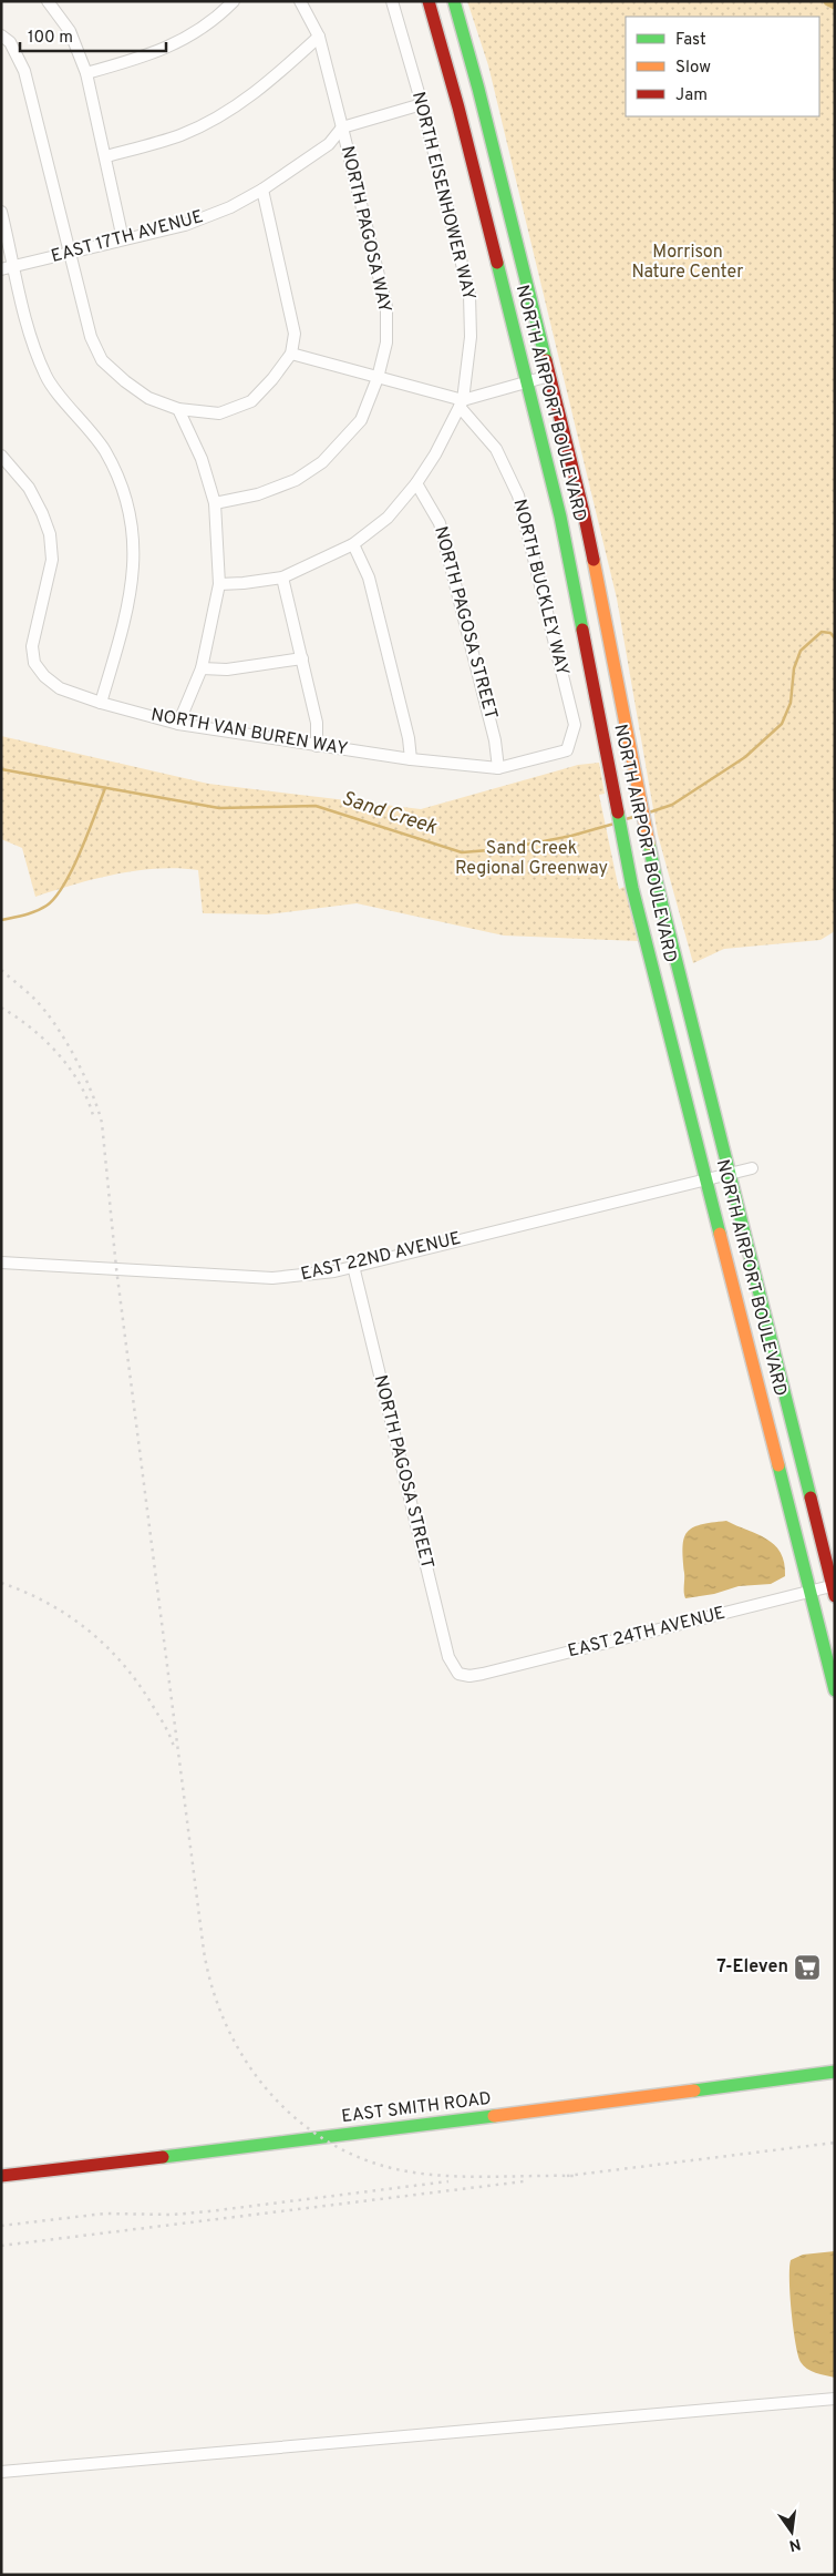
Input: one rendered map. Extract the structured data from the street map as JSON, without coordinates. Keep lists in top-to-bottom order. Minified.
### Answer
{"streets":{"main road":["NORTH AIRPORT BOULEVARD","EAST SMITH ROAD"],"street":["NORTH EISENHOWER WAY","NORTH PAGOSA WAY","EAST 17TH AVENUE","NORTH BUCKLEY WAY","NORTH PAGOSA STREET","NORTH VAN BUREN WAY","EAST 22ND AVENUE","EAST 24TH AVENUE"]},"crossings":[["NORTH EISENHOWER WAY","NORTH BUCKLEY WAY"],["NORTH EISENHOWER WAY","NORTH PAGOSA STREET"],["NORTH PAGOSA WAY","EAST 17TH AVENUE"],["NORTH AIRPORT BOULEVARD","EAST 22ND AVENUE"],["NORTH AIRPORT BOULEVARD","EAST 24TH AVENUE"],["NORTH BUCKLEY WAY","NORTH VAN BUREN WAY"],["NORTH PAGOSA STREET","NORTH VAN BUREN WAY"],["NORTH PAGOSA STREET","EAST 22ND AVENUE"],["NORTH PAGOSA STREET","EAST 24TH AVENUE"]],"water":["Sand Creek"],"parks":["Morrison Nature Center","Sand Creek Regional Greenway"],"places":{"supermarket":["7-Eleven"]},"legend":["Fast","Slow","Jam"],"scale_bar":"100 m","north":"bottom"}
